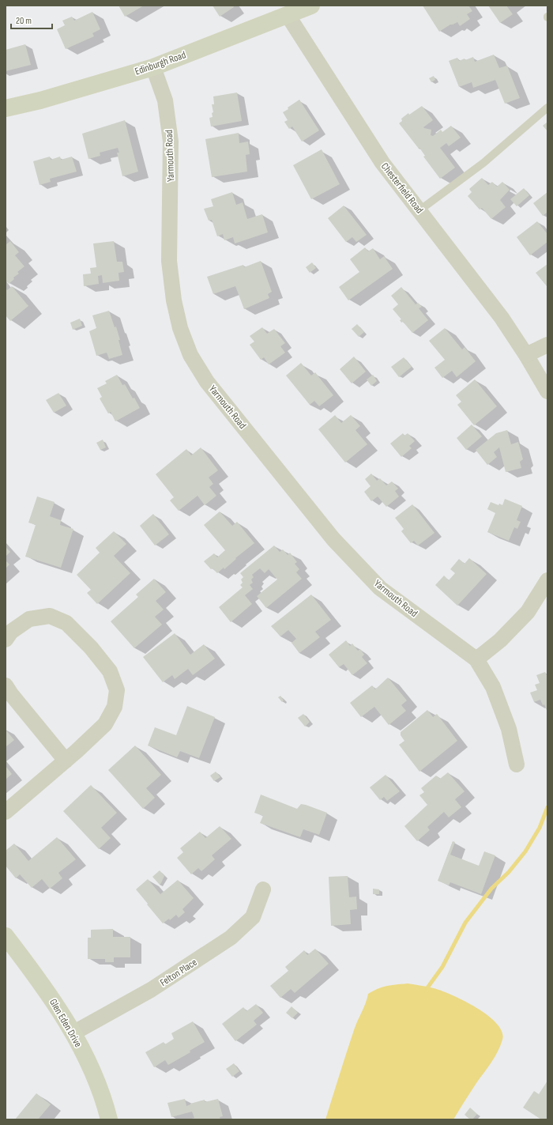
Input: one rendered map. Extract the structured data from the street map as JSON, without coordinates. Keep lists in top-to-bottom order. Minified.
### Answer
{"streets":{"street":["Edinburgh Road","Yarmouth Road","Chesterfield Road","Felton Place","Glen Eden Drive"]},"crossings":[["Edinburgh Road","Yarmouth Road"],["Edinburgh Road","Chesterfield Road"],["Felton Place","Glen Eden Drive"]],"scale_bar":"20 m"}
